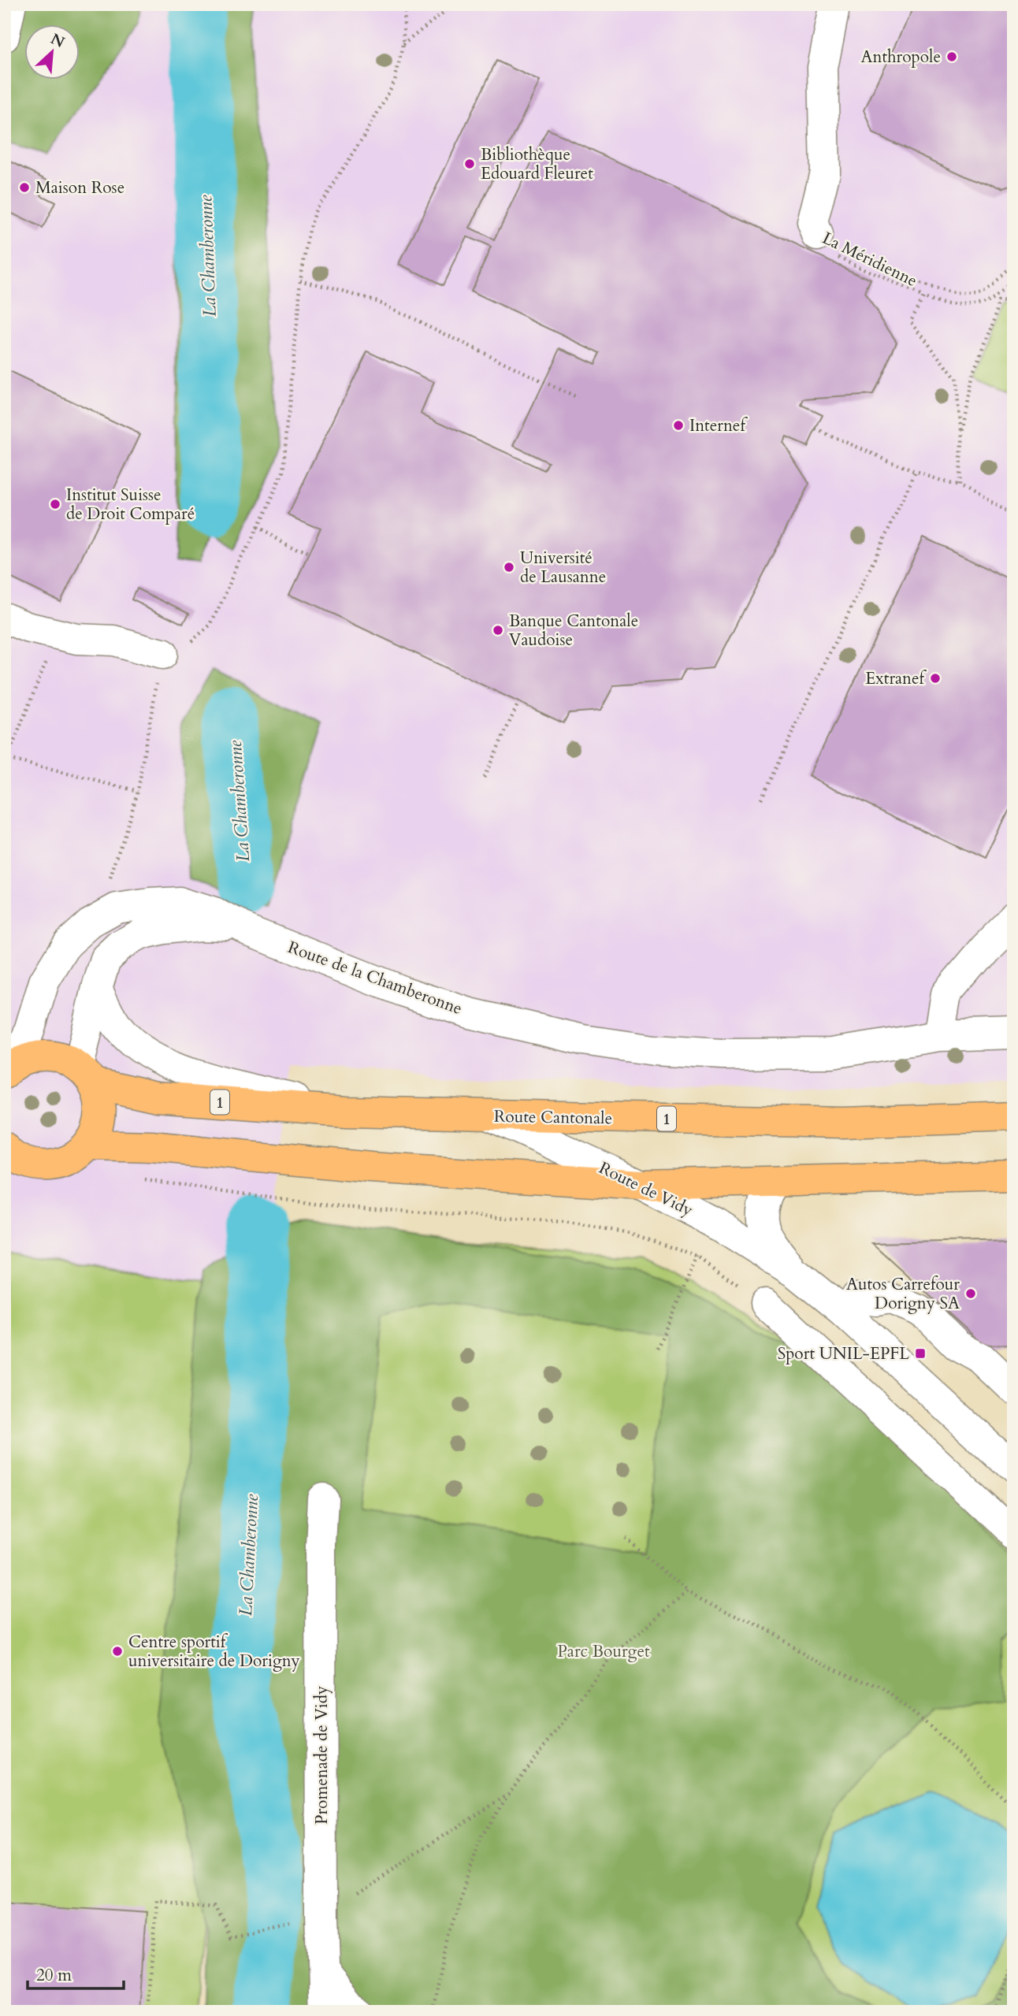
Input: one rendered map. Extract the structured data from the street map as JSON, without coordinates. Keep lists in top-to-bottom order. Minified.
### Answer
{"streets":{"main road":["1","Route Cantonale"],"street":["La Méridienne","Route de la Chamberonne","Route de Vidy","Promenade de Vidy"]},"crossings":[["Route de la Chamberonne","Route Cantonale"],["Route Cantonale","Route de Vidy"]],"water":["La Chamberonne"],"parks":["Parc Bourget"],"places":{"other":["Anthropole","Bibliothèque Edouard Fleuret","Maison Rose","Internef","Institut Suisse de Droit Comparé","Université de Lausanne","Banque Cantonale Vaudoise","Extranef","Autos Carrefour Dorigny SA","Centre sportif universitaire de Dorigny"],"transit":["Sport UNIL-EPFL"]},"scale_bar":"20 m","north":"top right"}
